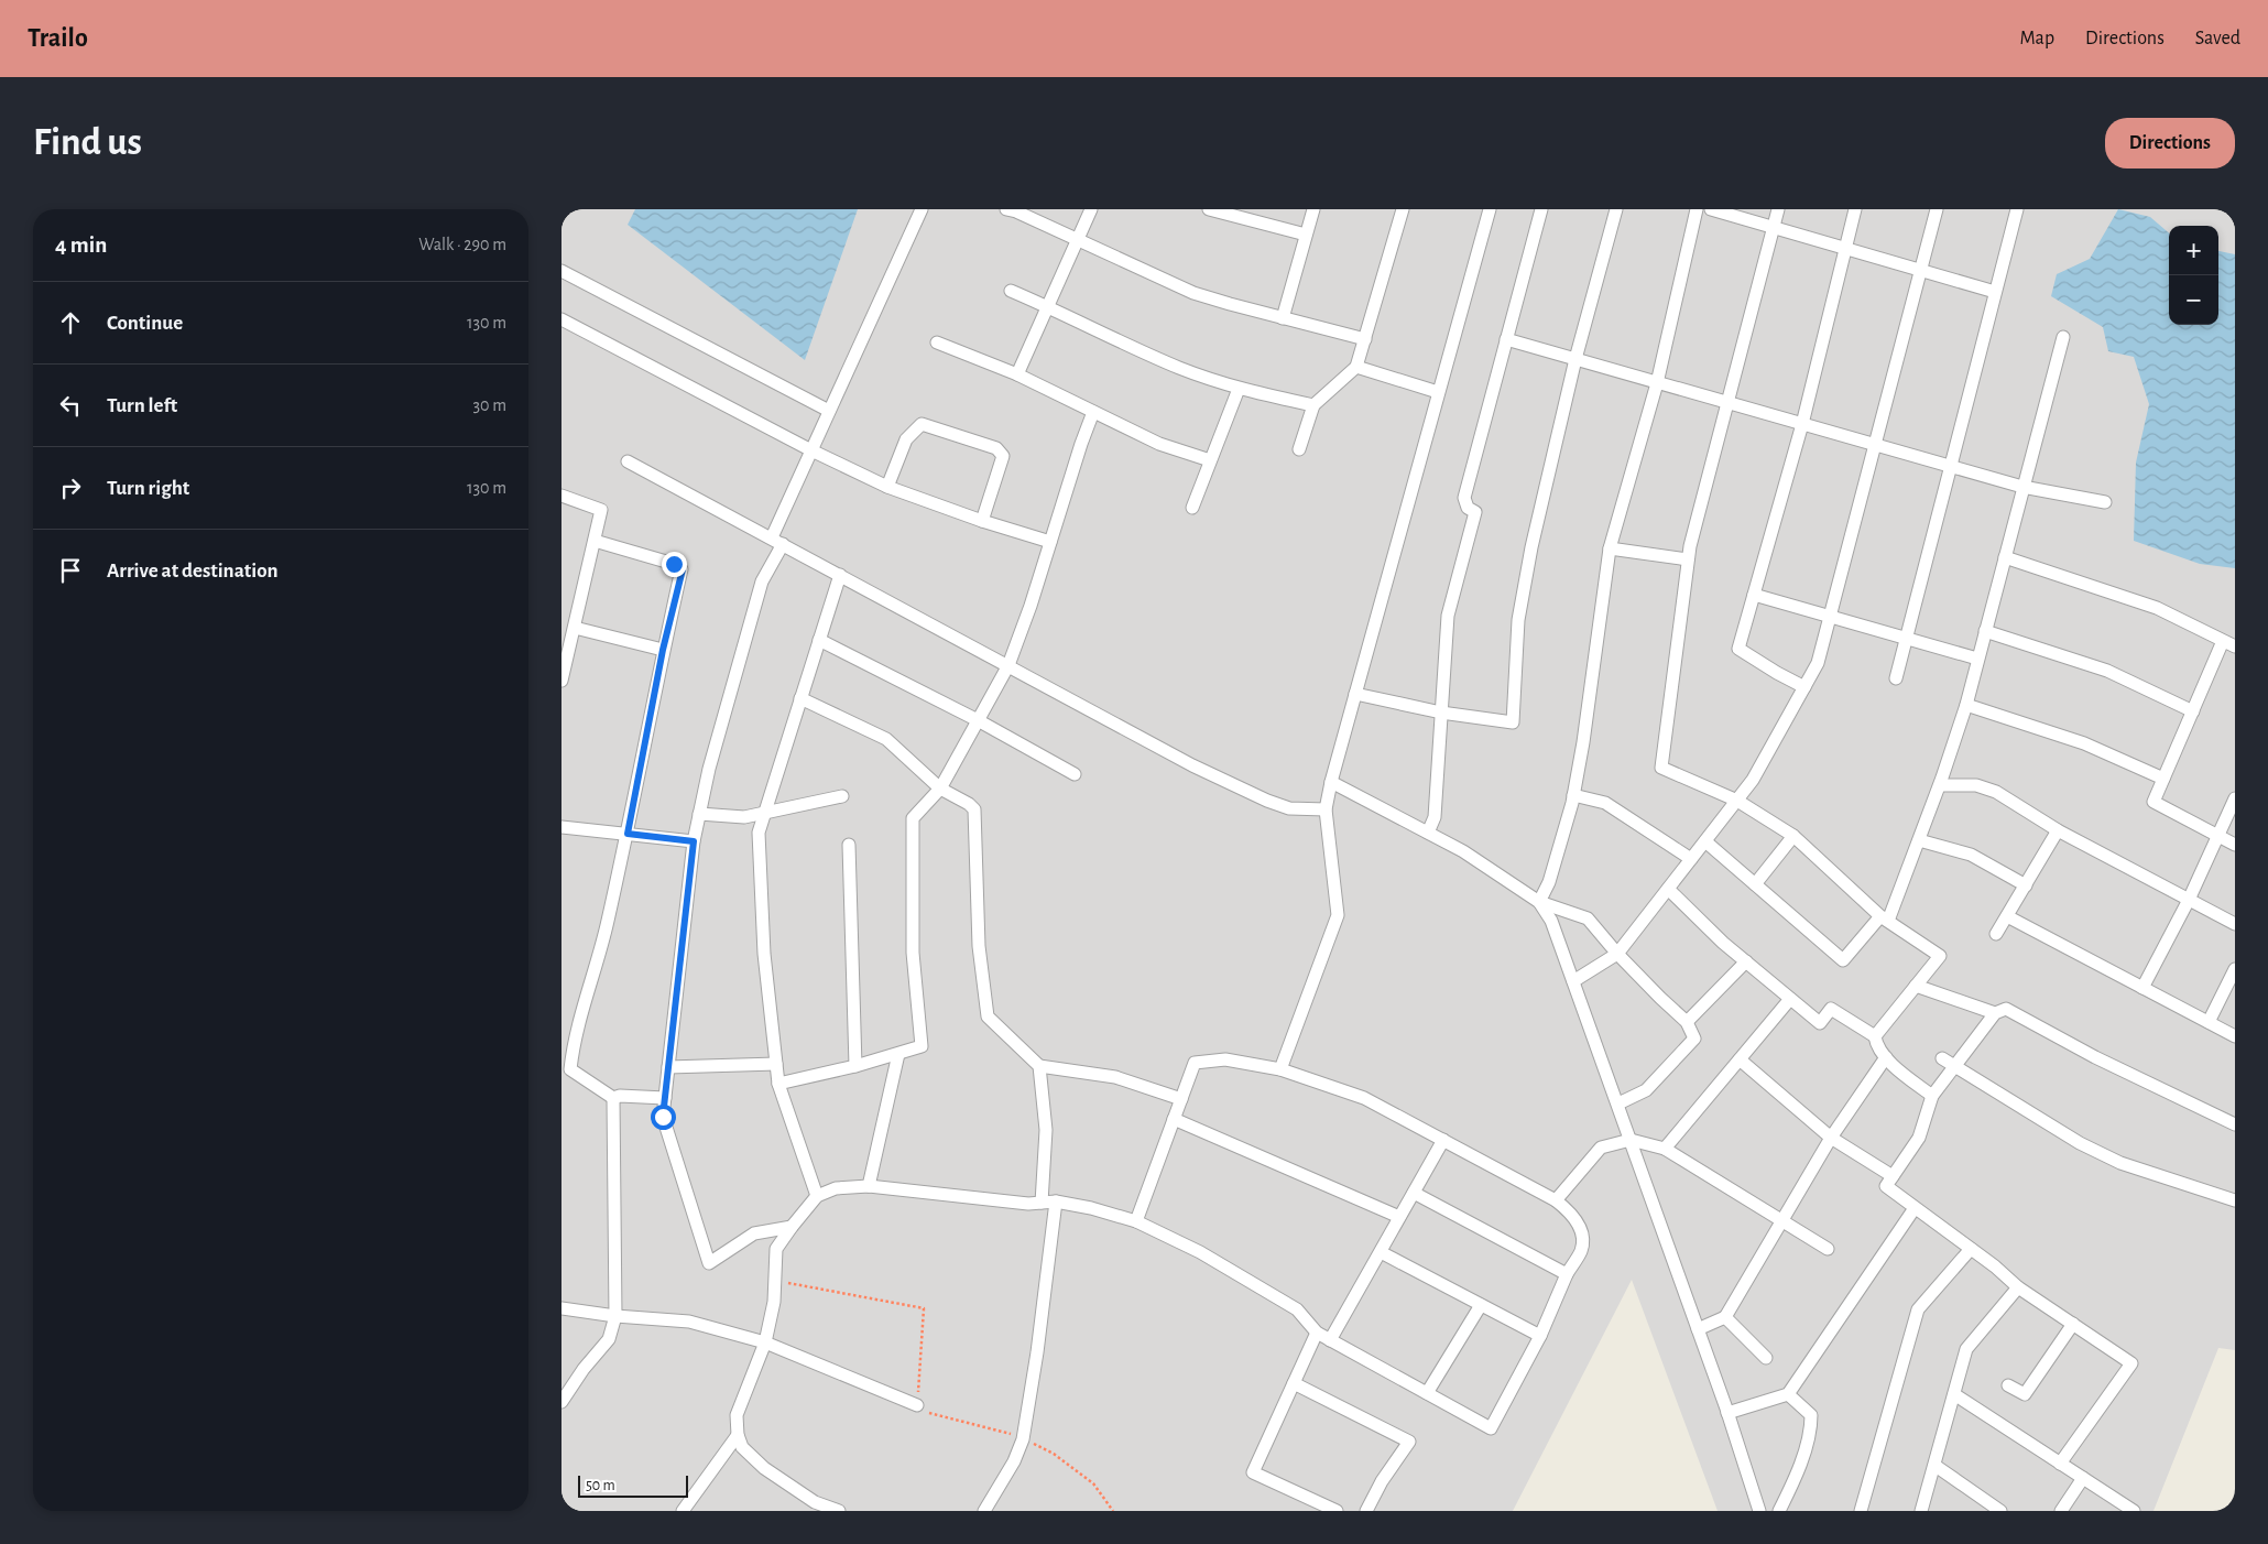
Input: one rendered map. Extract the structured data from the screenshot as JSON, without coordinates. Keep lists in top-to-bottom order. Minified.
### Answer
{"scale_bar":"50 m","page":{"header":"Trailo","nav":["Map","Directions","Saved"],"buttons":"Directions","title":"Find us","heading":["4 min","Walk · 290 m"],"map_buttons":["+","−"],"list":[["Continue","130 m"],["Turn left","30 m"],["Turn right","130 m"],"Arrive at destination"],"scale":"50 m"}}
